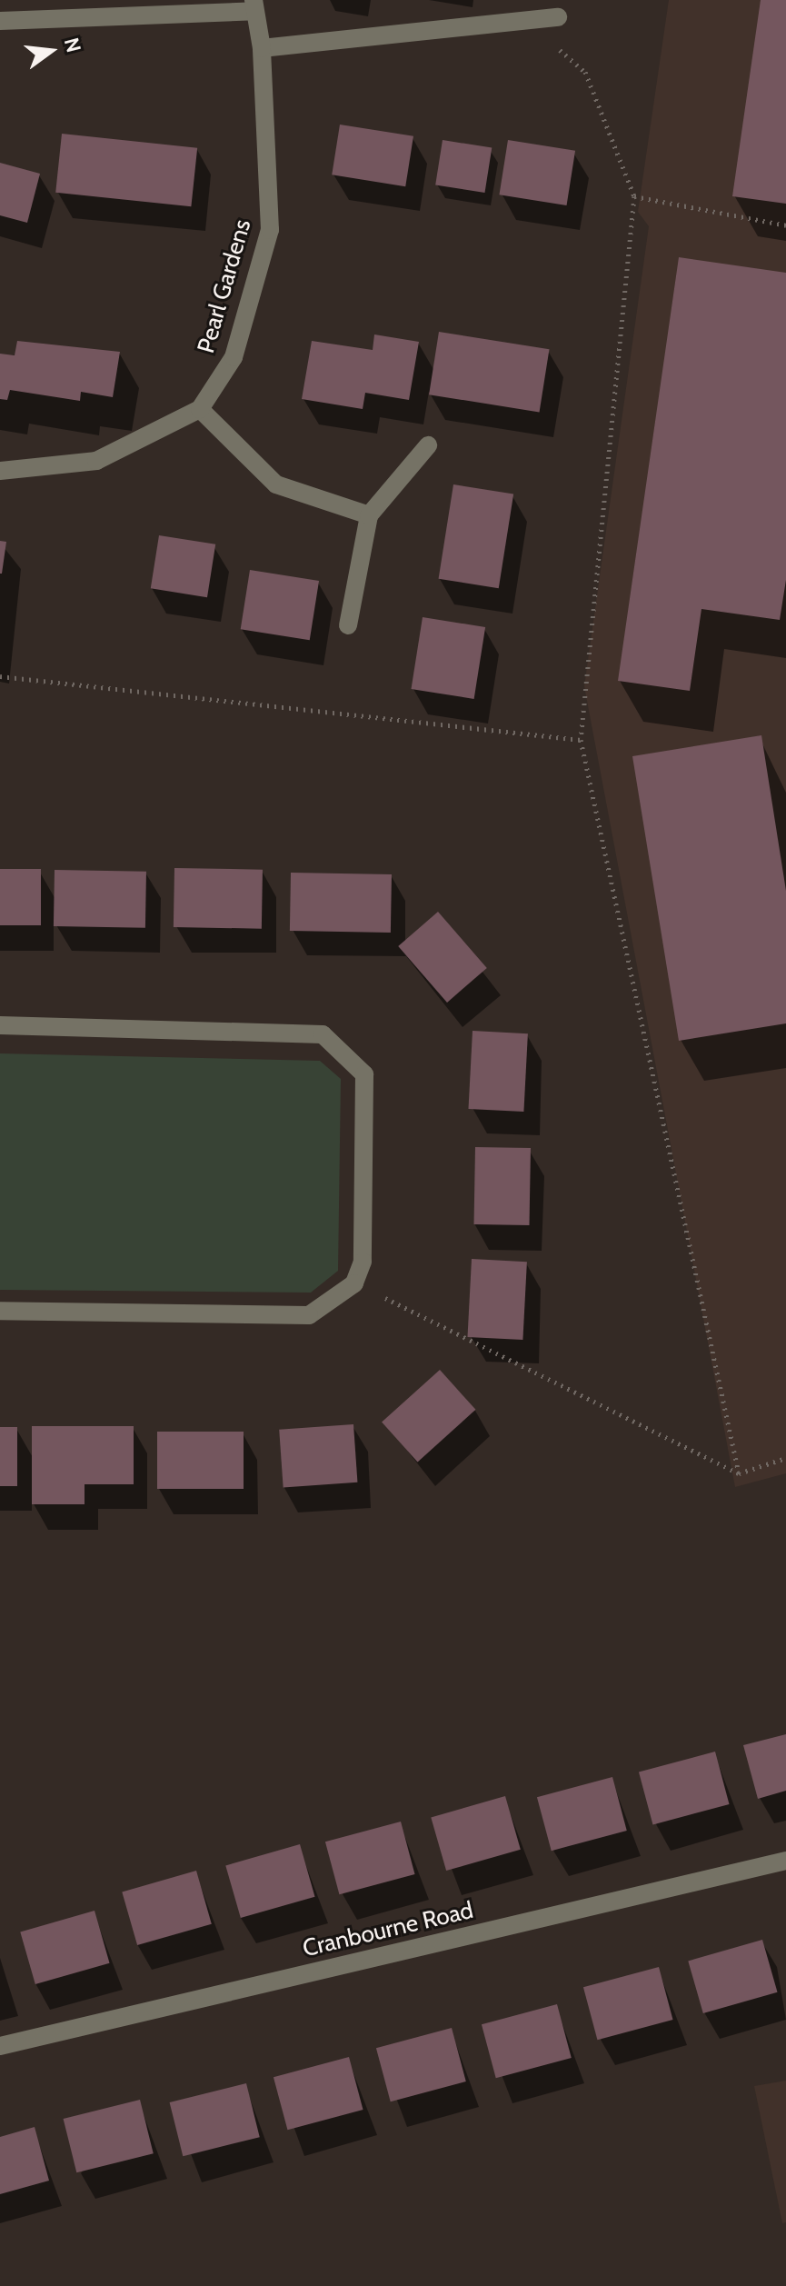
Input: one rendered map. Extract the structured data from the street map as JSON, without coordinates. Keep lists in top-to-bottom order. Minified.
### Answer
{"streets":{"street":["Pearl Gardens","Cranbourne Road"]},"north":"right"}
